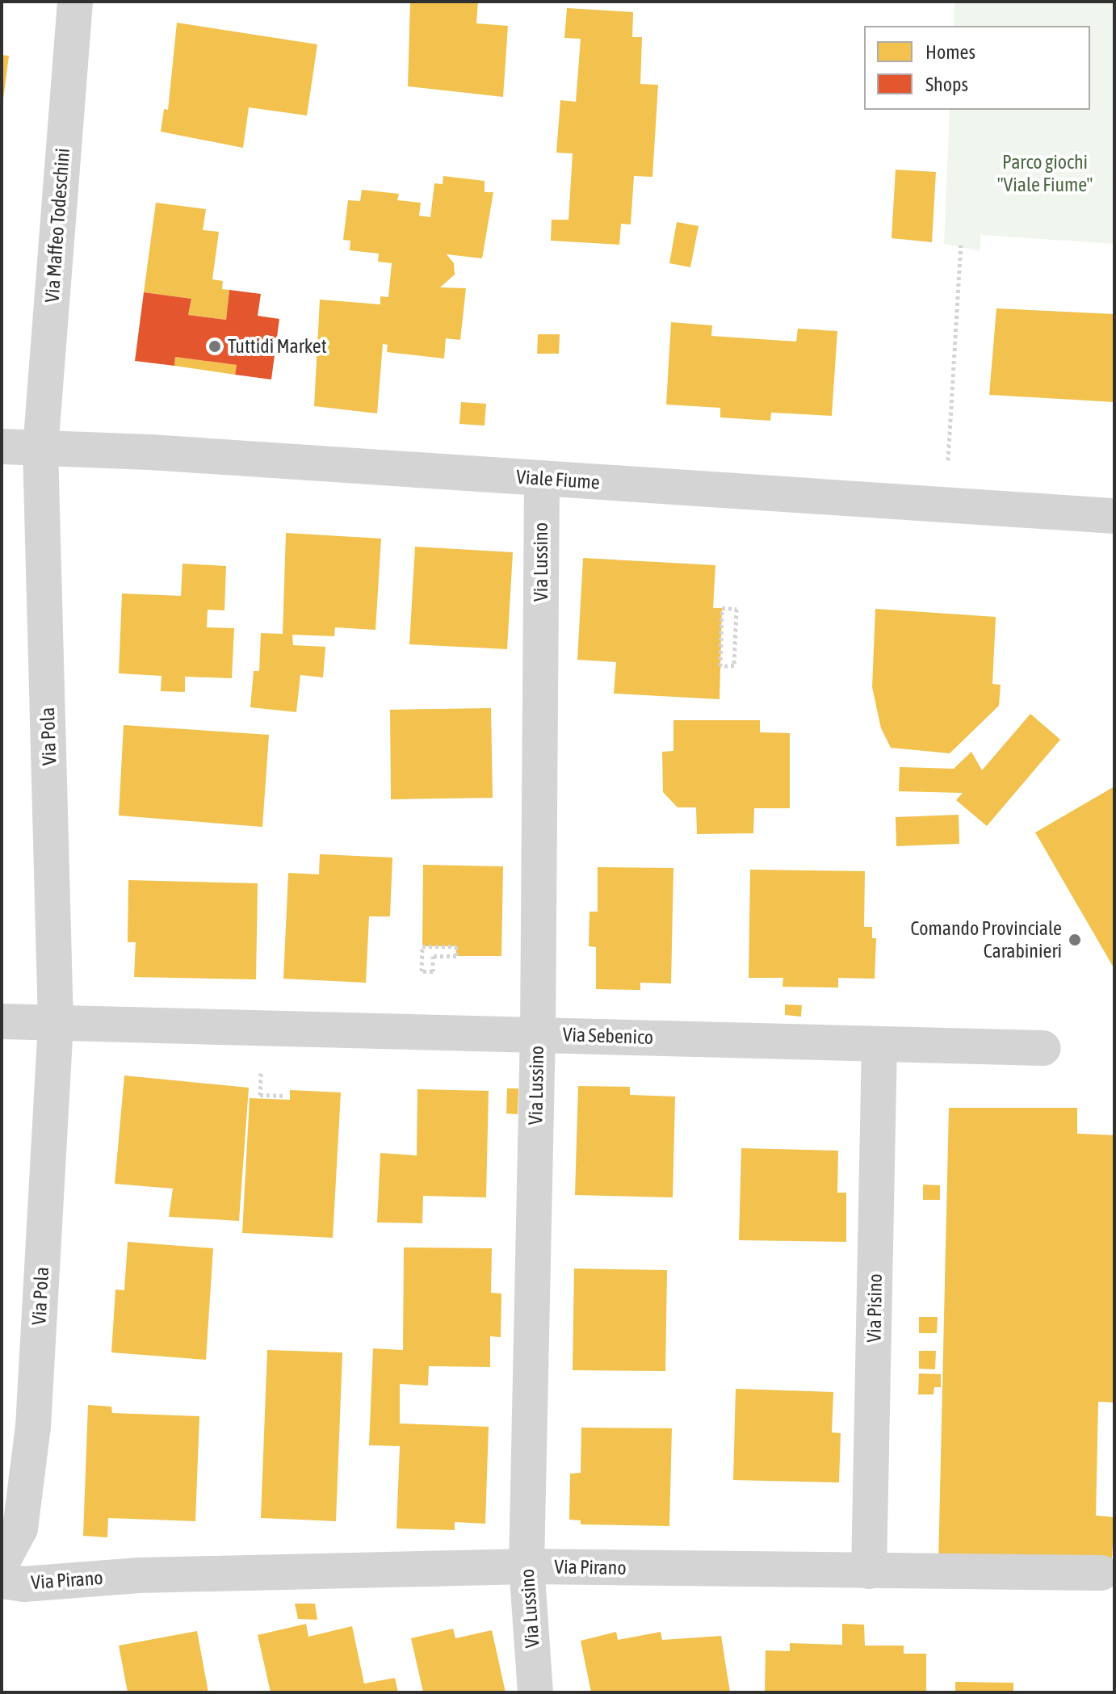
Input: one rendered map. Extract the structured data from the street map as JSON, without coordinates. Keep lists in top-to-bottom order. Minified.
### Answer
{"streets":{"street":["Via Maffeo Todeschini","Viale Fiume","Via Lussino","Via Pola","Via Sebenico","Via Pisino","Via Pirano"]},"crossings":[["Via Maffeo Todeschini","Viale Fiume"],["Via Maffeo Todeschini","Via Pola"],["Viale Fiume","Via Lussino"],["Viale Fiume","Via Pola"],["Via Lussino","Via Sebenico"],["Via Lussino","Via Pirano"],["Via Pola","Via Sebenico"],["Via Sebenico","Via Pisino"],["Via Pisino","Via Pirano"]],"parks":["Parco giochi \"Viale Fiume\""],"places":["Tuttidì Market","Comando Provinciale Carabinieri"],"legend":["Homes","Shops"]}
